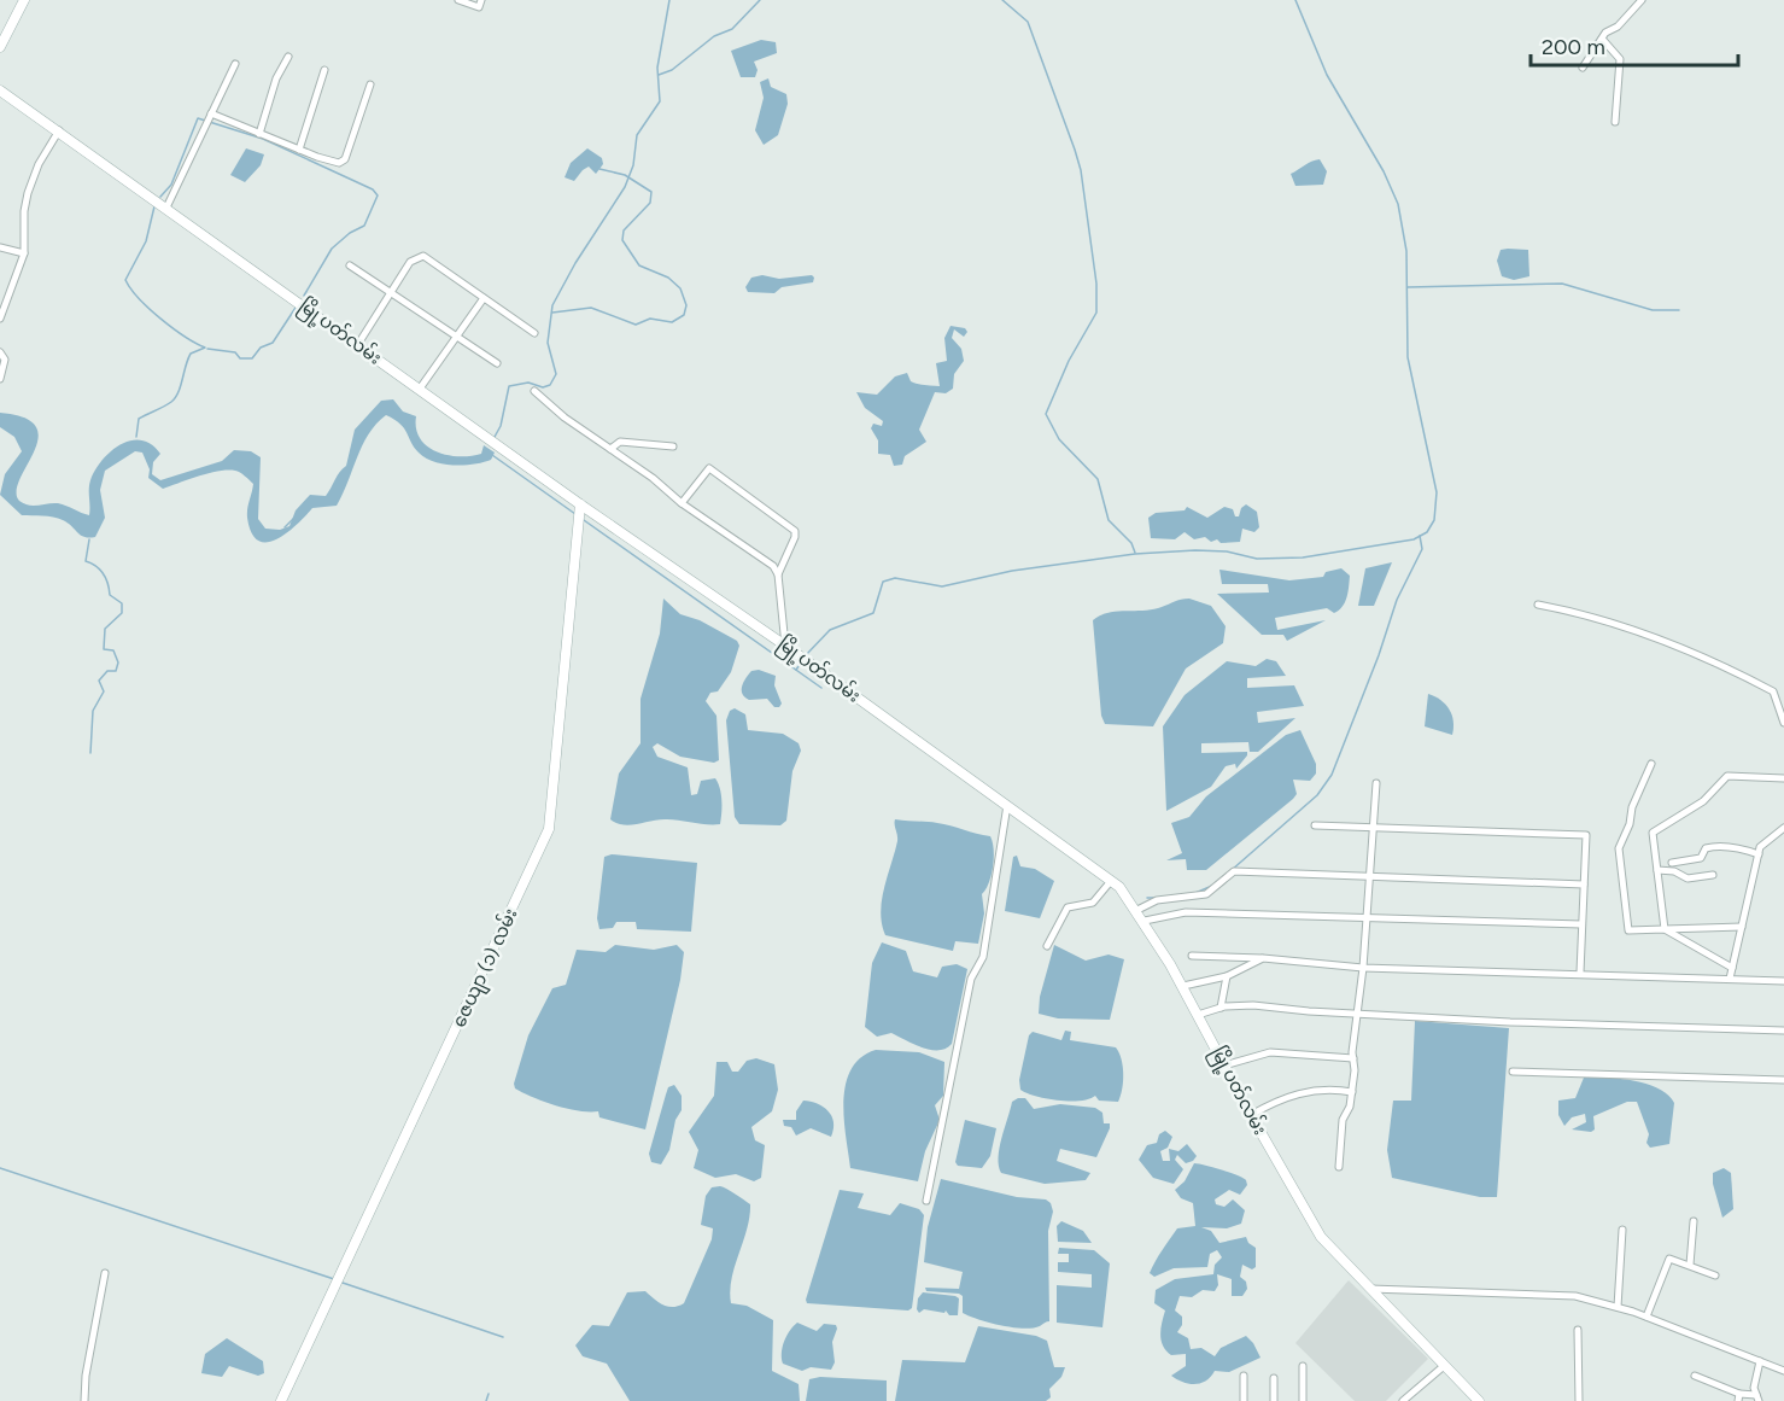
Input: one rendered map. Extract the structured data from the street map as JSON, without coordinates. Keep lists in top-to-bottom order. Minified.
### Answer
{"streets":{"main road":["မြို့ပတ်လမ်း","ဇေယျာ (၁) လမ်း"]},"crossings":[["မြို့ပတ်လမ်း","ဇေယျာ (၁) လမ်း"]],"scale_bar":"200 m"}
